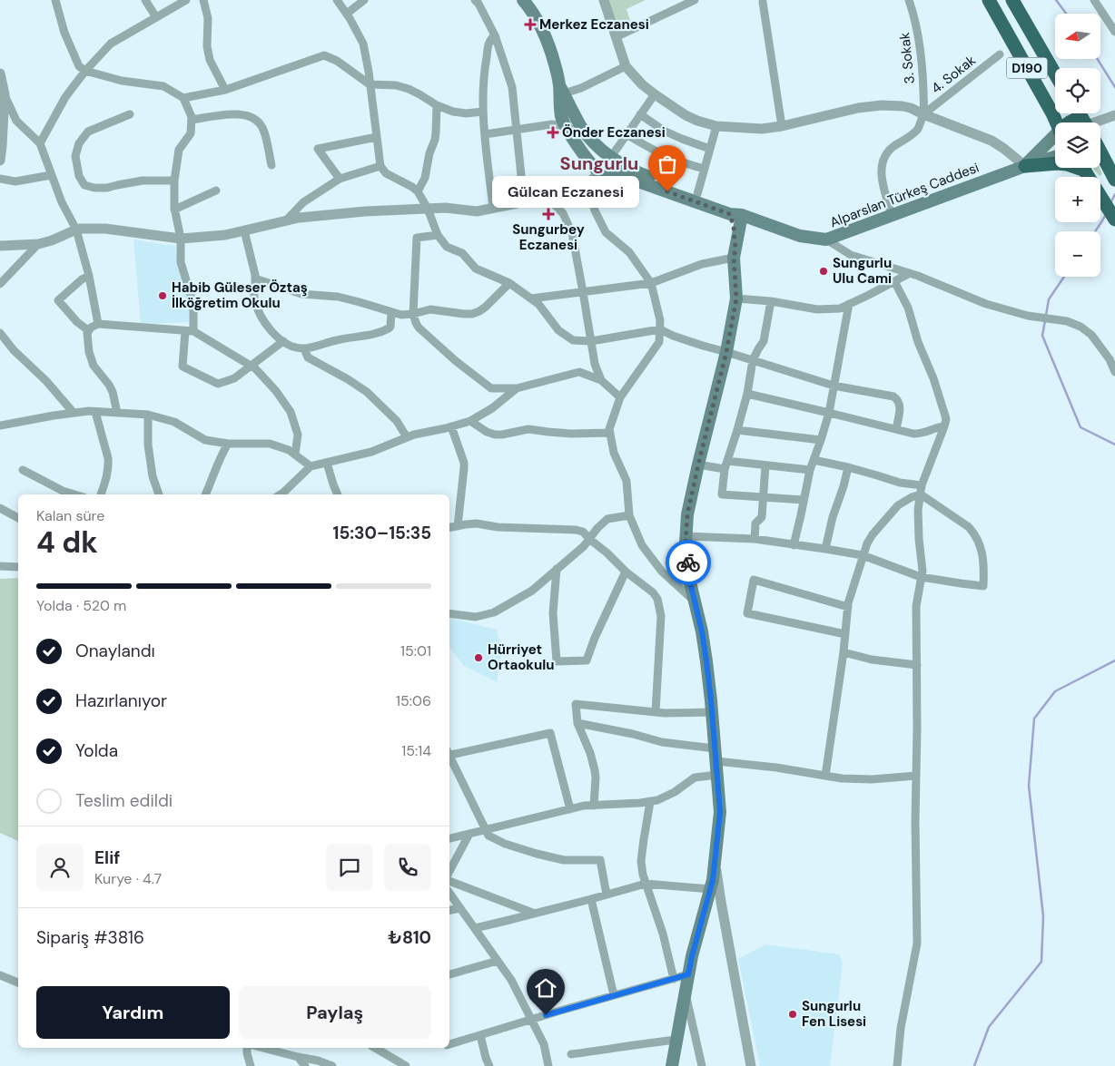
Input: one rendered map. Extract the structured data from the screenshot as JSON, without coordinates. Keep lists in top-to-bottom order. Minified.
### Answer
{"streets":{"highway":["D190"],"main road":["Alparslan Türkeş Caddesi"],"street":["3. Sokak","4. Sokak"]},"crossings":[["3. Sokak","4. Sokak"]],"districts":["Sungurlu"],"places":{"health":["Merkez Eczanesi","Önder Eczanesi","Sungurbey Eczanesi"],"other":["Gülcan Eczanesi","Sungurlu Ulu Cami","Habib Güleser Öztaş İlköğretim Okulu","Hürriyet Ortaokulu","Sungurlu Fen Lisesi"]},"north":"left","page":{"map_buttons":["+","−"],"bubble":"Gülcan Eczanesi","heading":["4 dk","Kalan süre","15:30–15:35"],"panel":["Elif","Kurye · 4.7","Sipariş #3816","₺810"],"bar":"Yolda · 520 m","list":[["Onaylandı","15:01"],["Hazırlanıyor","15:06"],["Yolda","15:14"],"Teslim edildi"],"buttons":["Yardım","Paylaş"]}}
